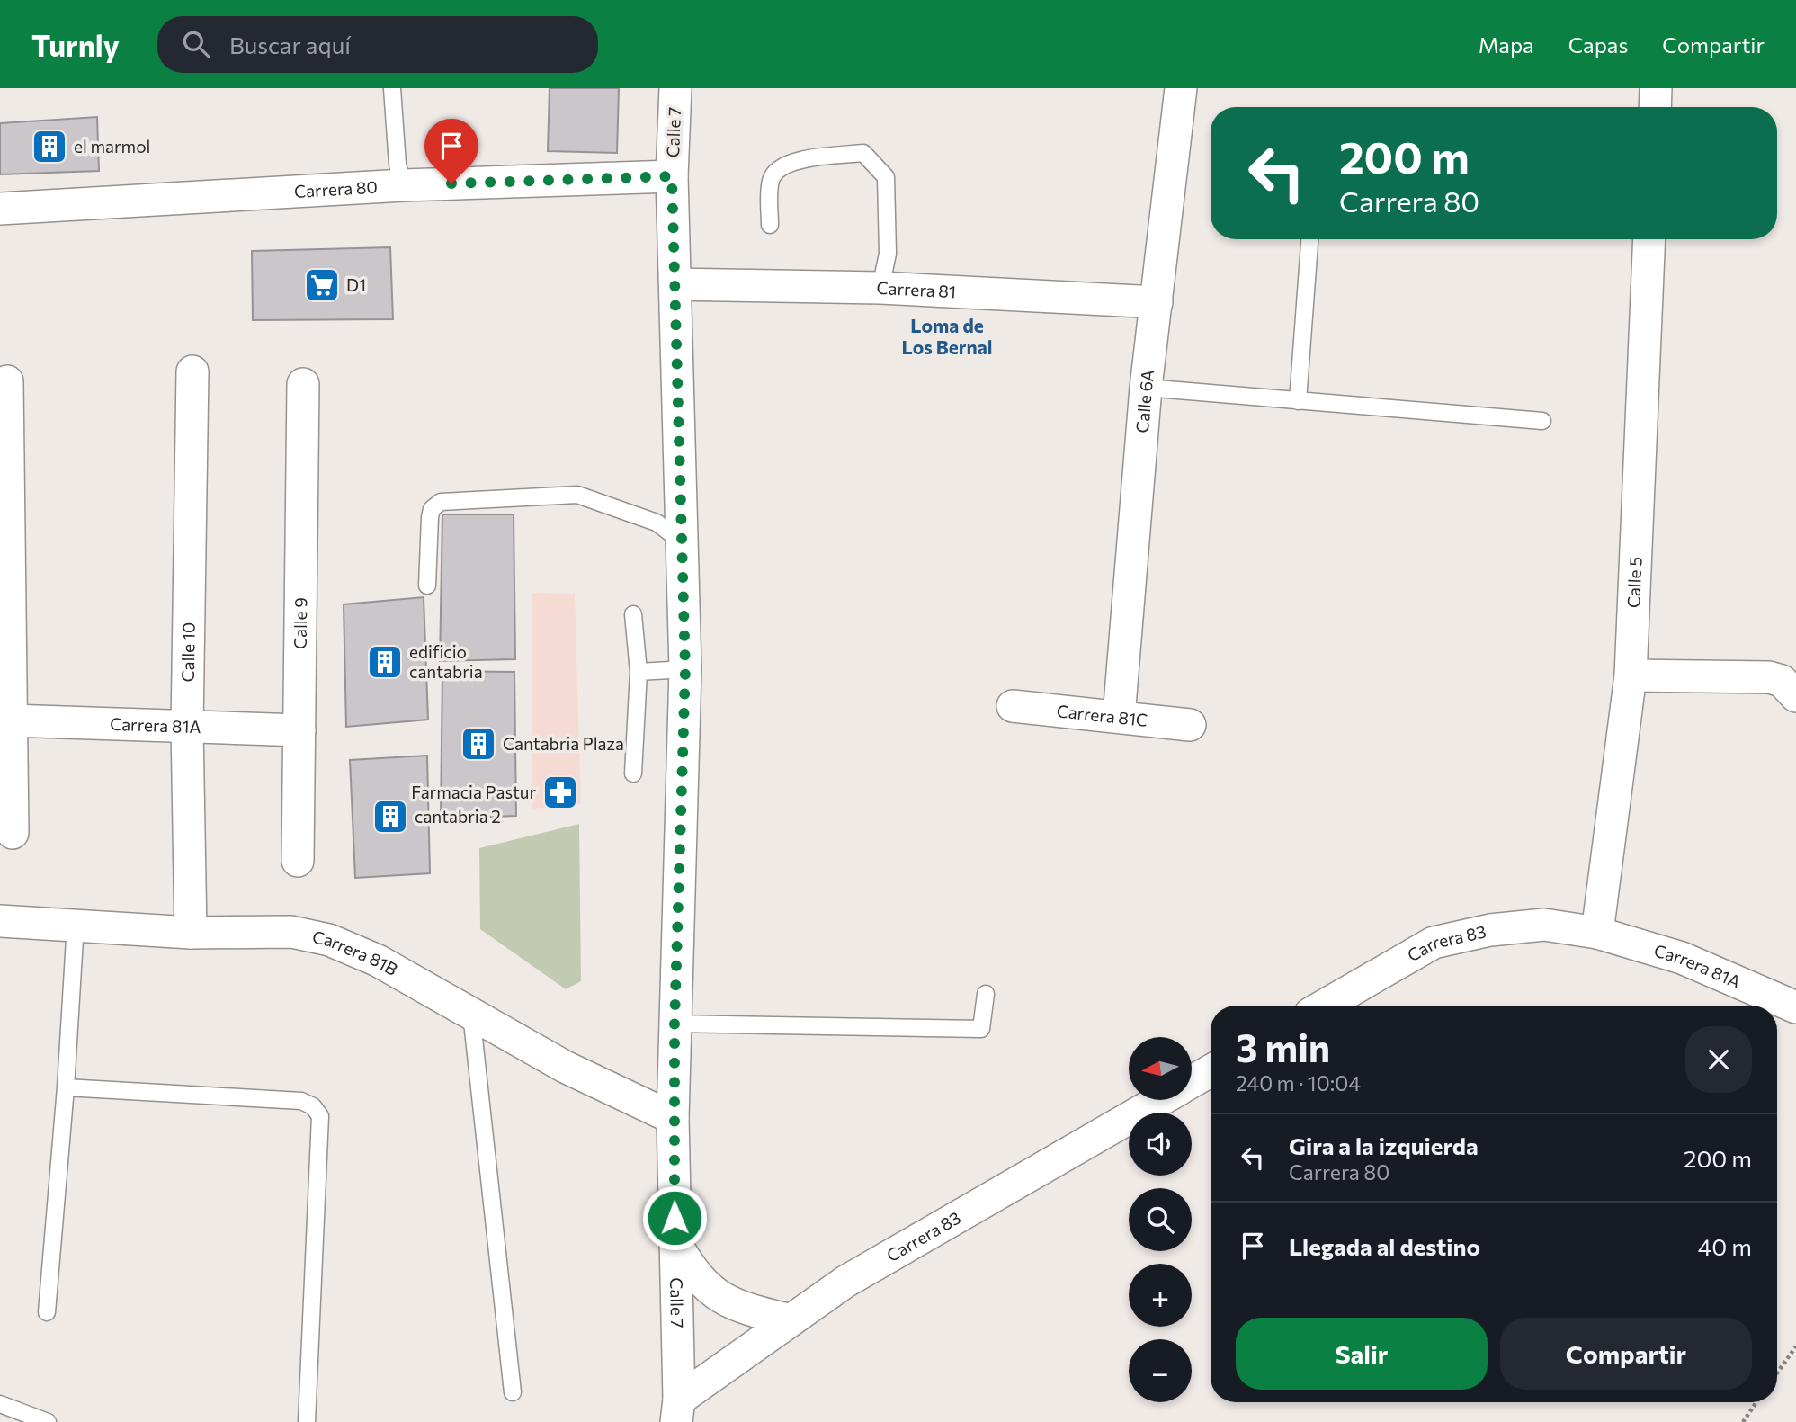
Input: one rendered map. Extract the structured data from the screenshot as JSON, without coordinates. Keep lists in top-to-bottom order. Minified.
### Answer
{"streets":{"street":["Calle 7","Carrera 80","Carrera 81","Calle 6A","Calle 5","Calle 9","Calle 10","Carrera 81C","Carrera 81A","Carrera 83","Carrera 81B"]},"crossings":[["Calle 7","Carrera 80"],["Calle 7","Carrera 81"],["Calle 7","Carrera 83"],["Calle 7","Carrera 81B"],["Carrera 81","Calle 6A"],["Calle 6A","Carrera 81C"],["Calle 5","Carrera 81A"],["Calle 5","Carrera 83"],["Calle 9","Carrera 81A"],["Calle 10","Carrera 81A"],["Calle 10","Carrera 81B"],["Carrera 81A","Carrera 83"]],"districts":["Loma de Los Bernal"],"places":{"building":["el marmol","edificio cantabria","Cantabria Plaza","cantabria 2"],"supermarket":["D1"],"pharmacy":["Farmacia Pastur"]},"north":"left","page":{"header":"Turnly","search":"Buscar aquí","nav":["Mapa","Capas","Compartir"],"turn":["200 m","Carrera 80"],"heading":["3 min","240 m · 10:04"],"map_buttons":["+","−"],"list":[{"name":"Gira a la izquierda","note":"Carrera 80","value":"200 m"},{"name":"Llegada al destino","value":"40 m"}],"buttons":["Salir","Compartir"]}}
